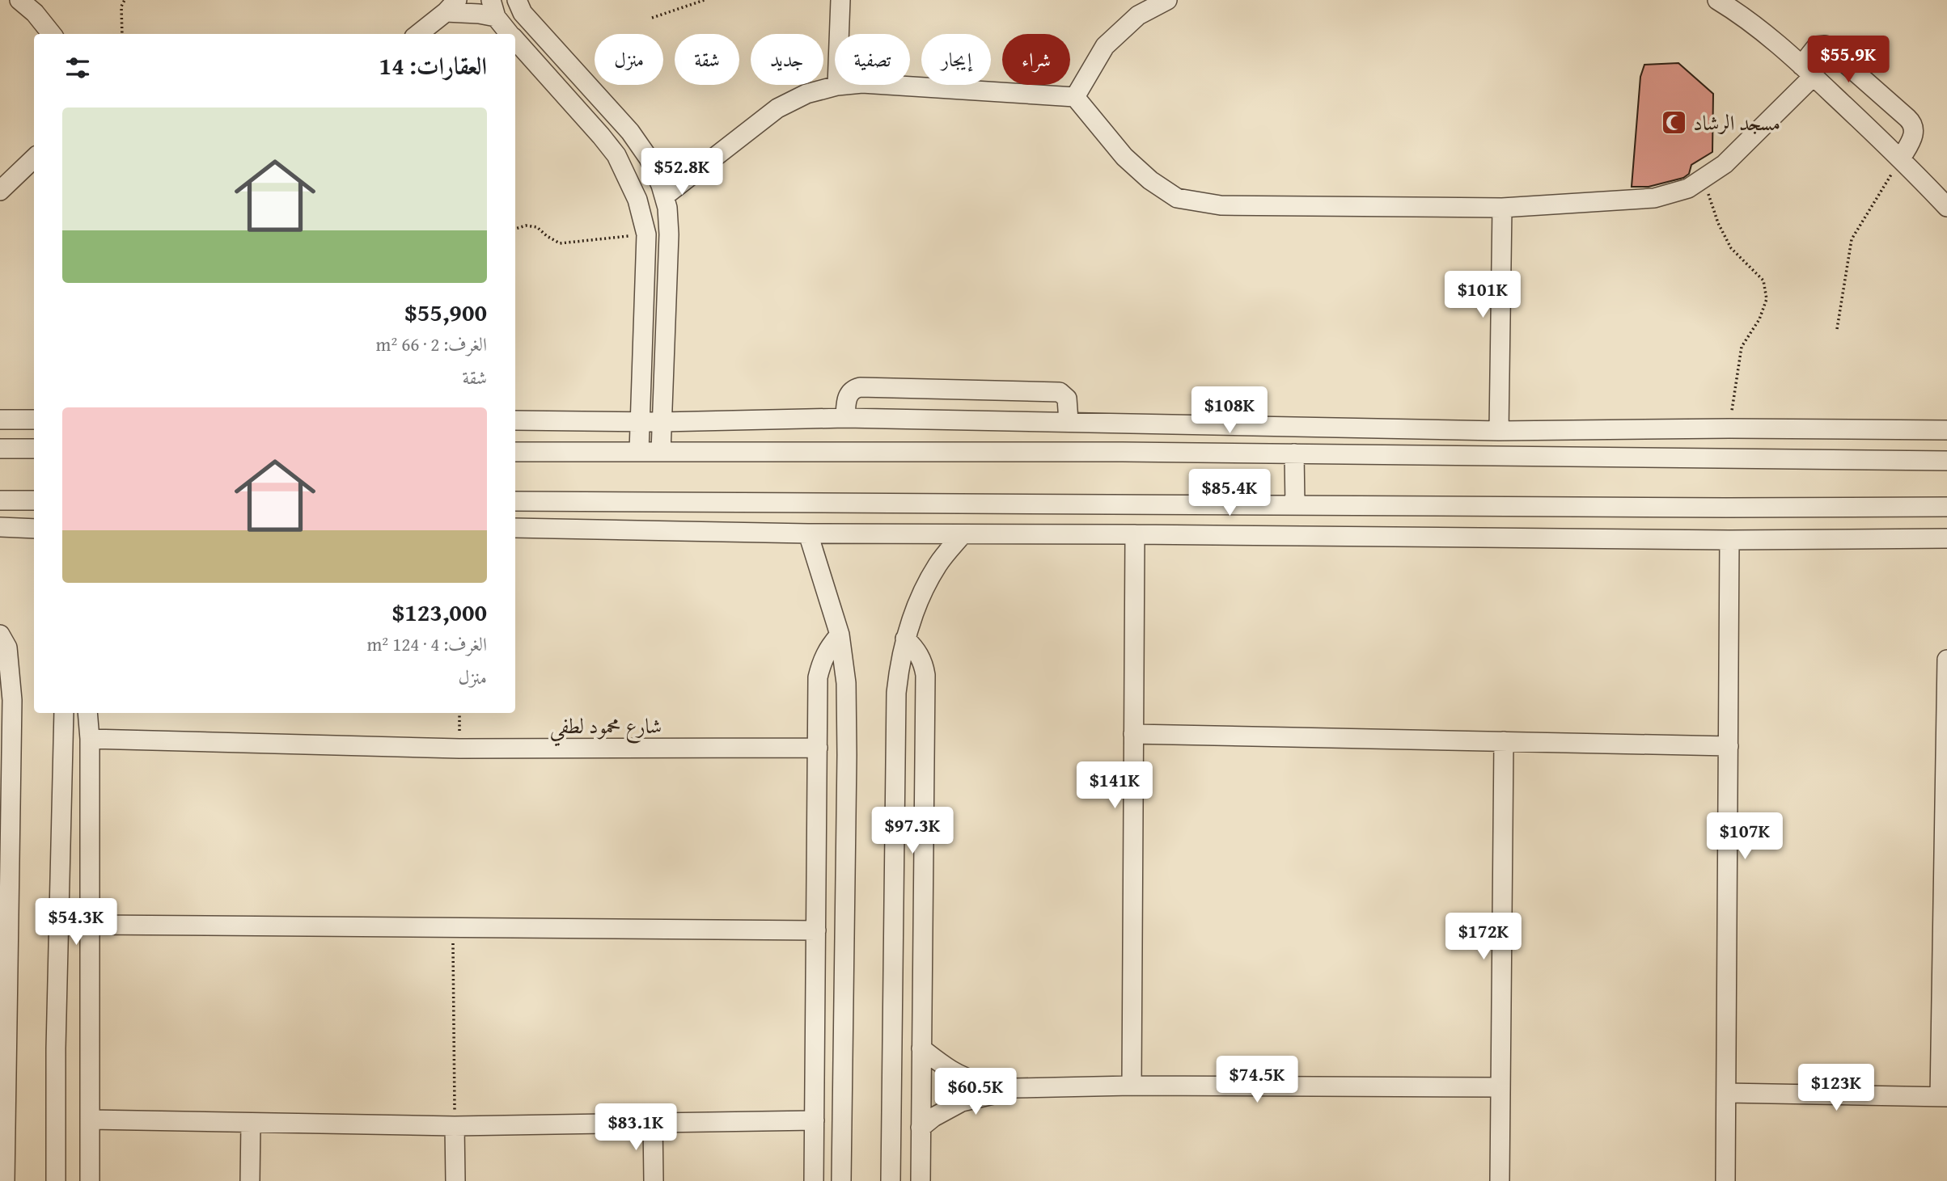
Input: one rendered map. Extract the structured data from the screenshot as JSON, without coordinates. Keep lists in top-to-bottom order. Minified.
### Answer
{"streets":{"street":["شارع محمود لطفي"]},"places":{"mosque":["مسجد الرشاد"]},"page":{"chip":["شراء","إيجار","تصفية","جديد","شقة","منزل"],"heading":"العقارات: 14","price":["$55.9K","$52.8K","$101K","$108K","$85.4K","$141K","$97.3K","$107K","$54.3K","$172K","$74.5K","$123K","$60.5K","$83.1K"],"list":[{"name":"$55,900","note":"الغرف: 2 · 66 m² · شقة"},{"name":"$123,000","note":"الغرف: 4 · 124 m² · منزل"}]}}
